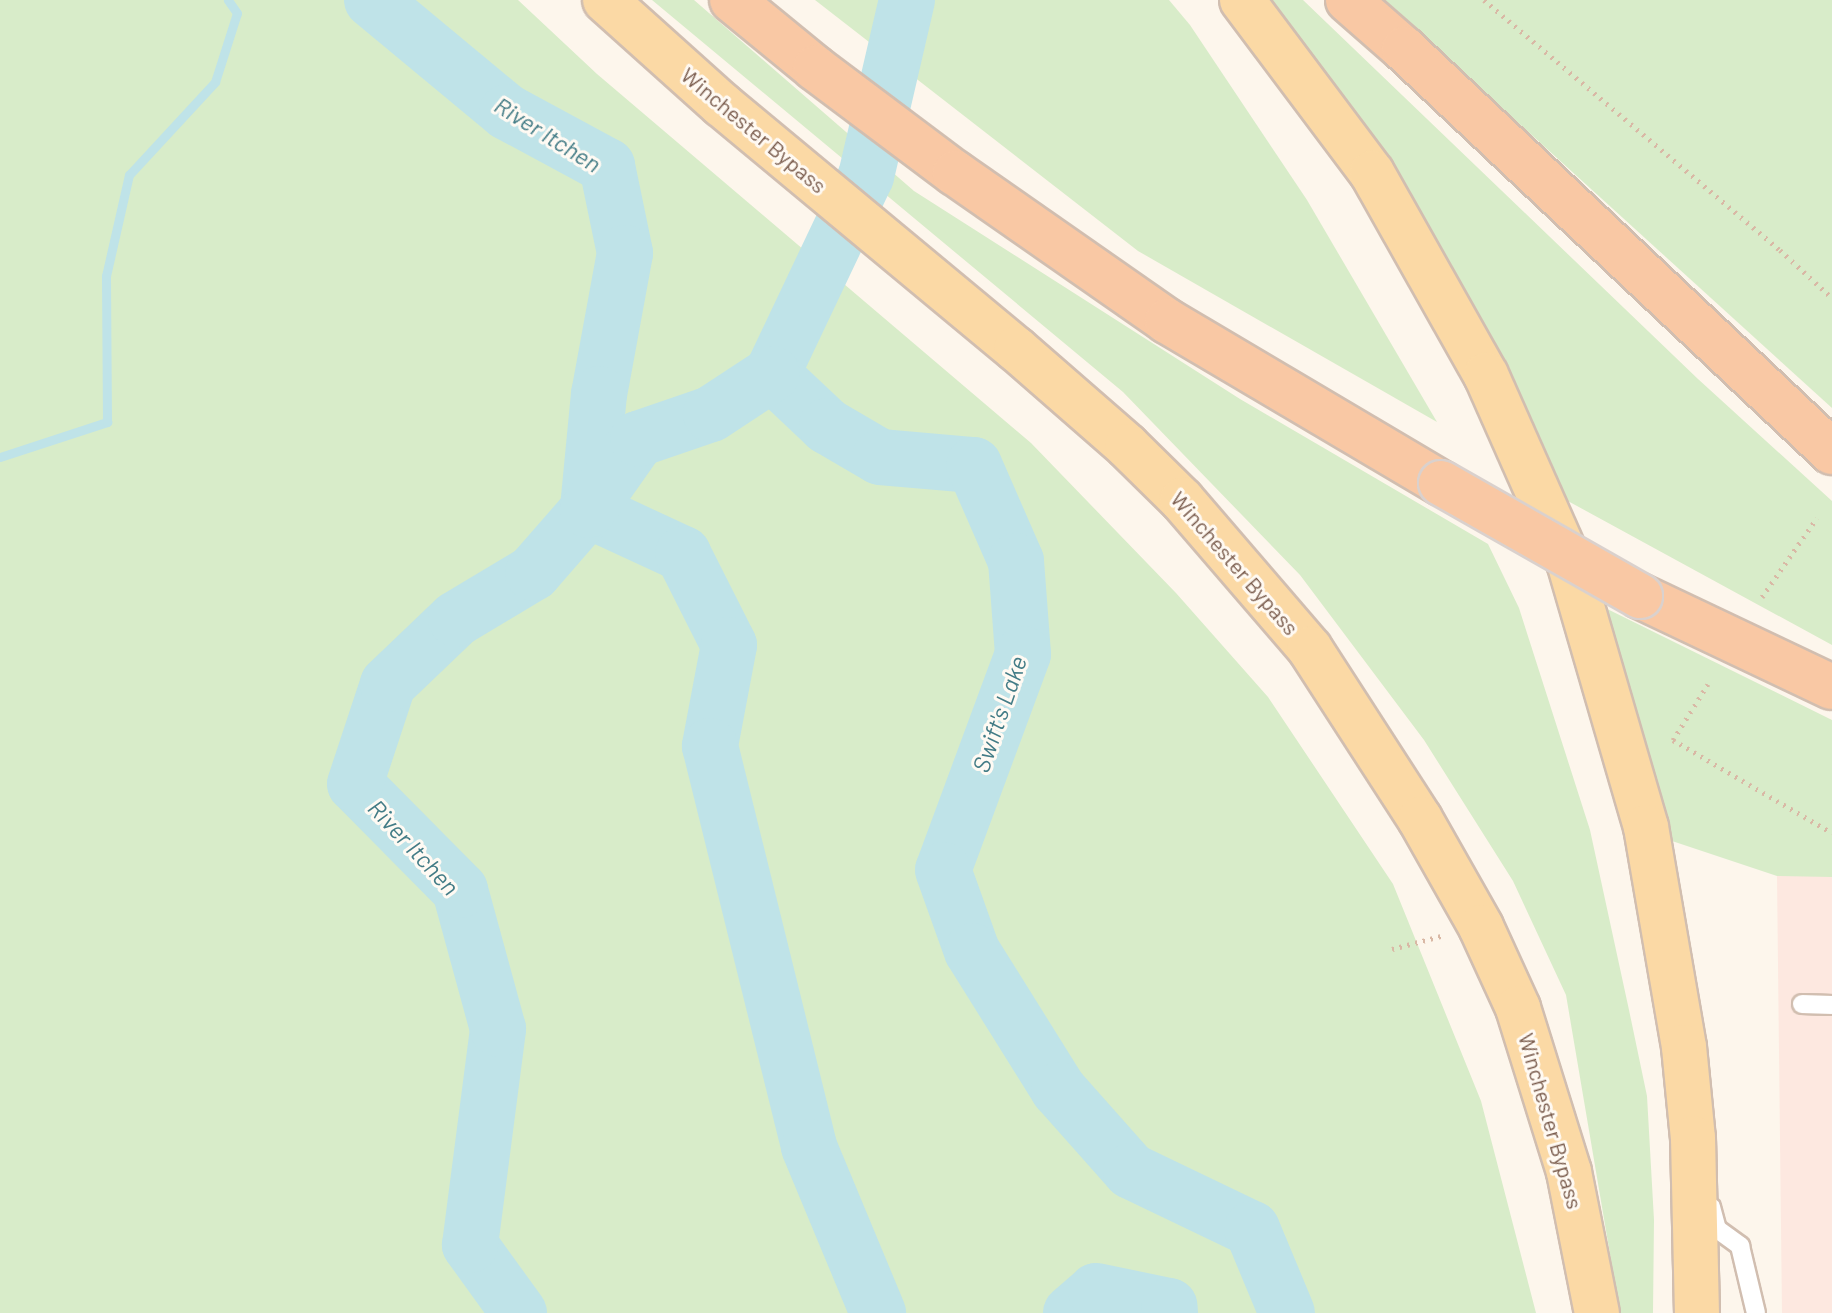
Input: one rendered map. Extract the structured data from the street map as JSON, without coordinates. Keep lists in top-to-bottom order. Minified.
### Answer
{"streets":{"main road":["Winchester Bypass"]},"water":["River Itchen","Swift's Lake"]}
